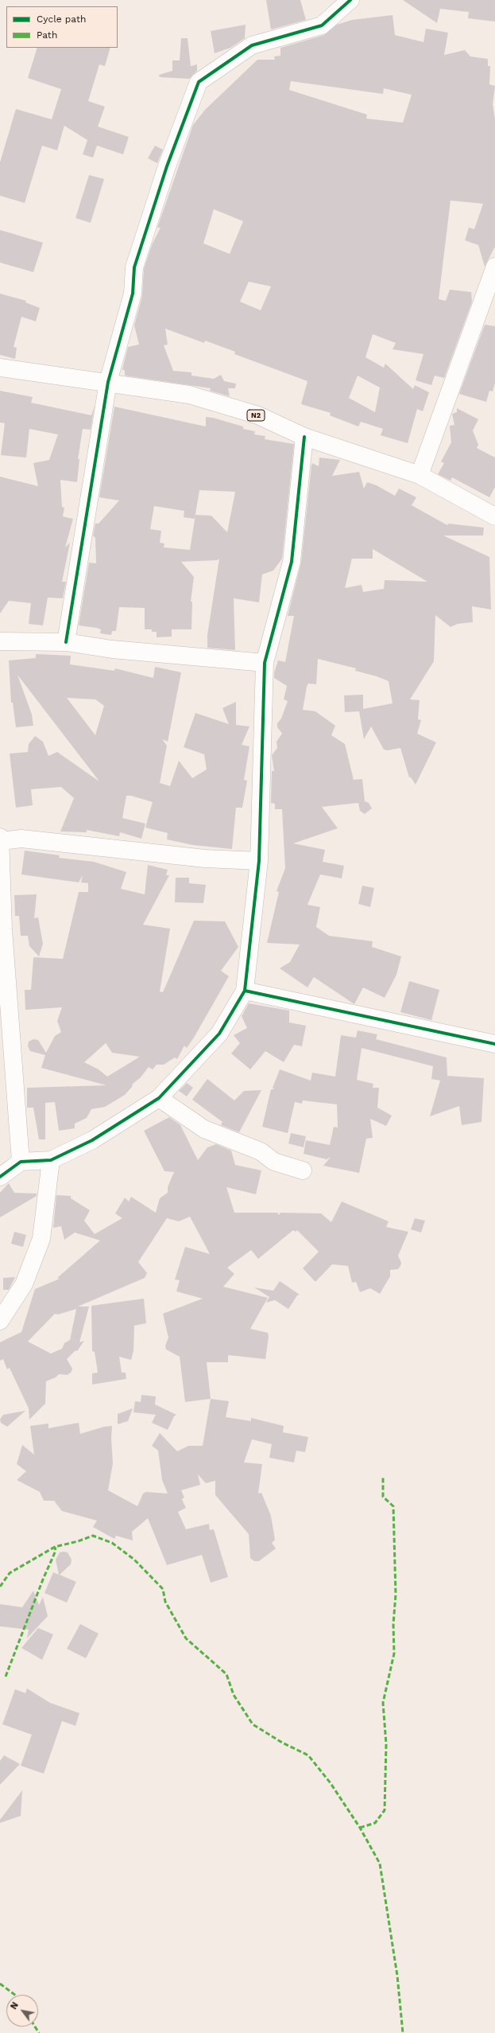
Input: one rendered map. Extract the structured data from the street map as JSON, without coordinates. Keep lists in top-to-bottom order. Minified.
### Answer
{"streets":{"main road":["N2"]},"legend":["Cycle path","Path"],"north":"top left"}
